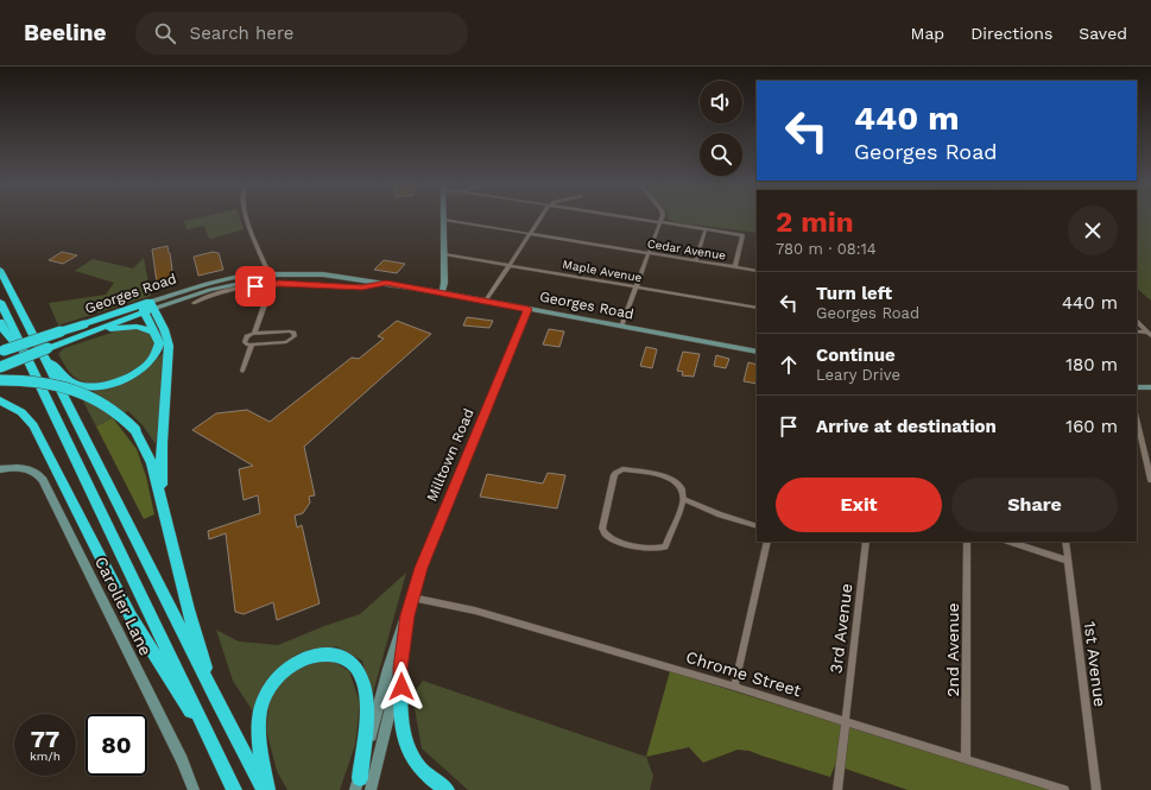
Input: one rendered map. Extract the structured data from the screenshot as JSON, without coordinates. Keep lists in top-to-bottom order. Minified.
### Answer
{"streets":{"highway":["Georges Road"],"street":["Cedar Avenue","Maple Avenue","Milltown Road","Carolier Lane","3rd Avenue","2nd Avenue","1st Avenue","Chrome Street"]},"crossings":[["Georges Road","Milltown Road"],["Milltown Road","Chrome Street"],["3rd Avenue","Chrome Street"],["2nd Avenue","Chrome Street"]],"page":{"header":"Beeline","search":"Search here","nav":["Map","Directions","Saved"],"turn":["440 m","Georges Road"],"heading":["2 min","780 m · 08:14"],"list":[{"name":"Turn left","note":"Georges Road","value":"440 m"},{"name":"Continue","note":"Leary Drive","value":"180 m"},{"name":"Arrive at destination","value":"160 m"}],"buttons":["Exit","Share"],"speed":"77 km/h","limit":"80"}}
